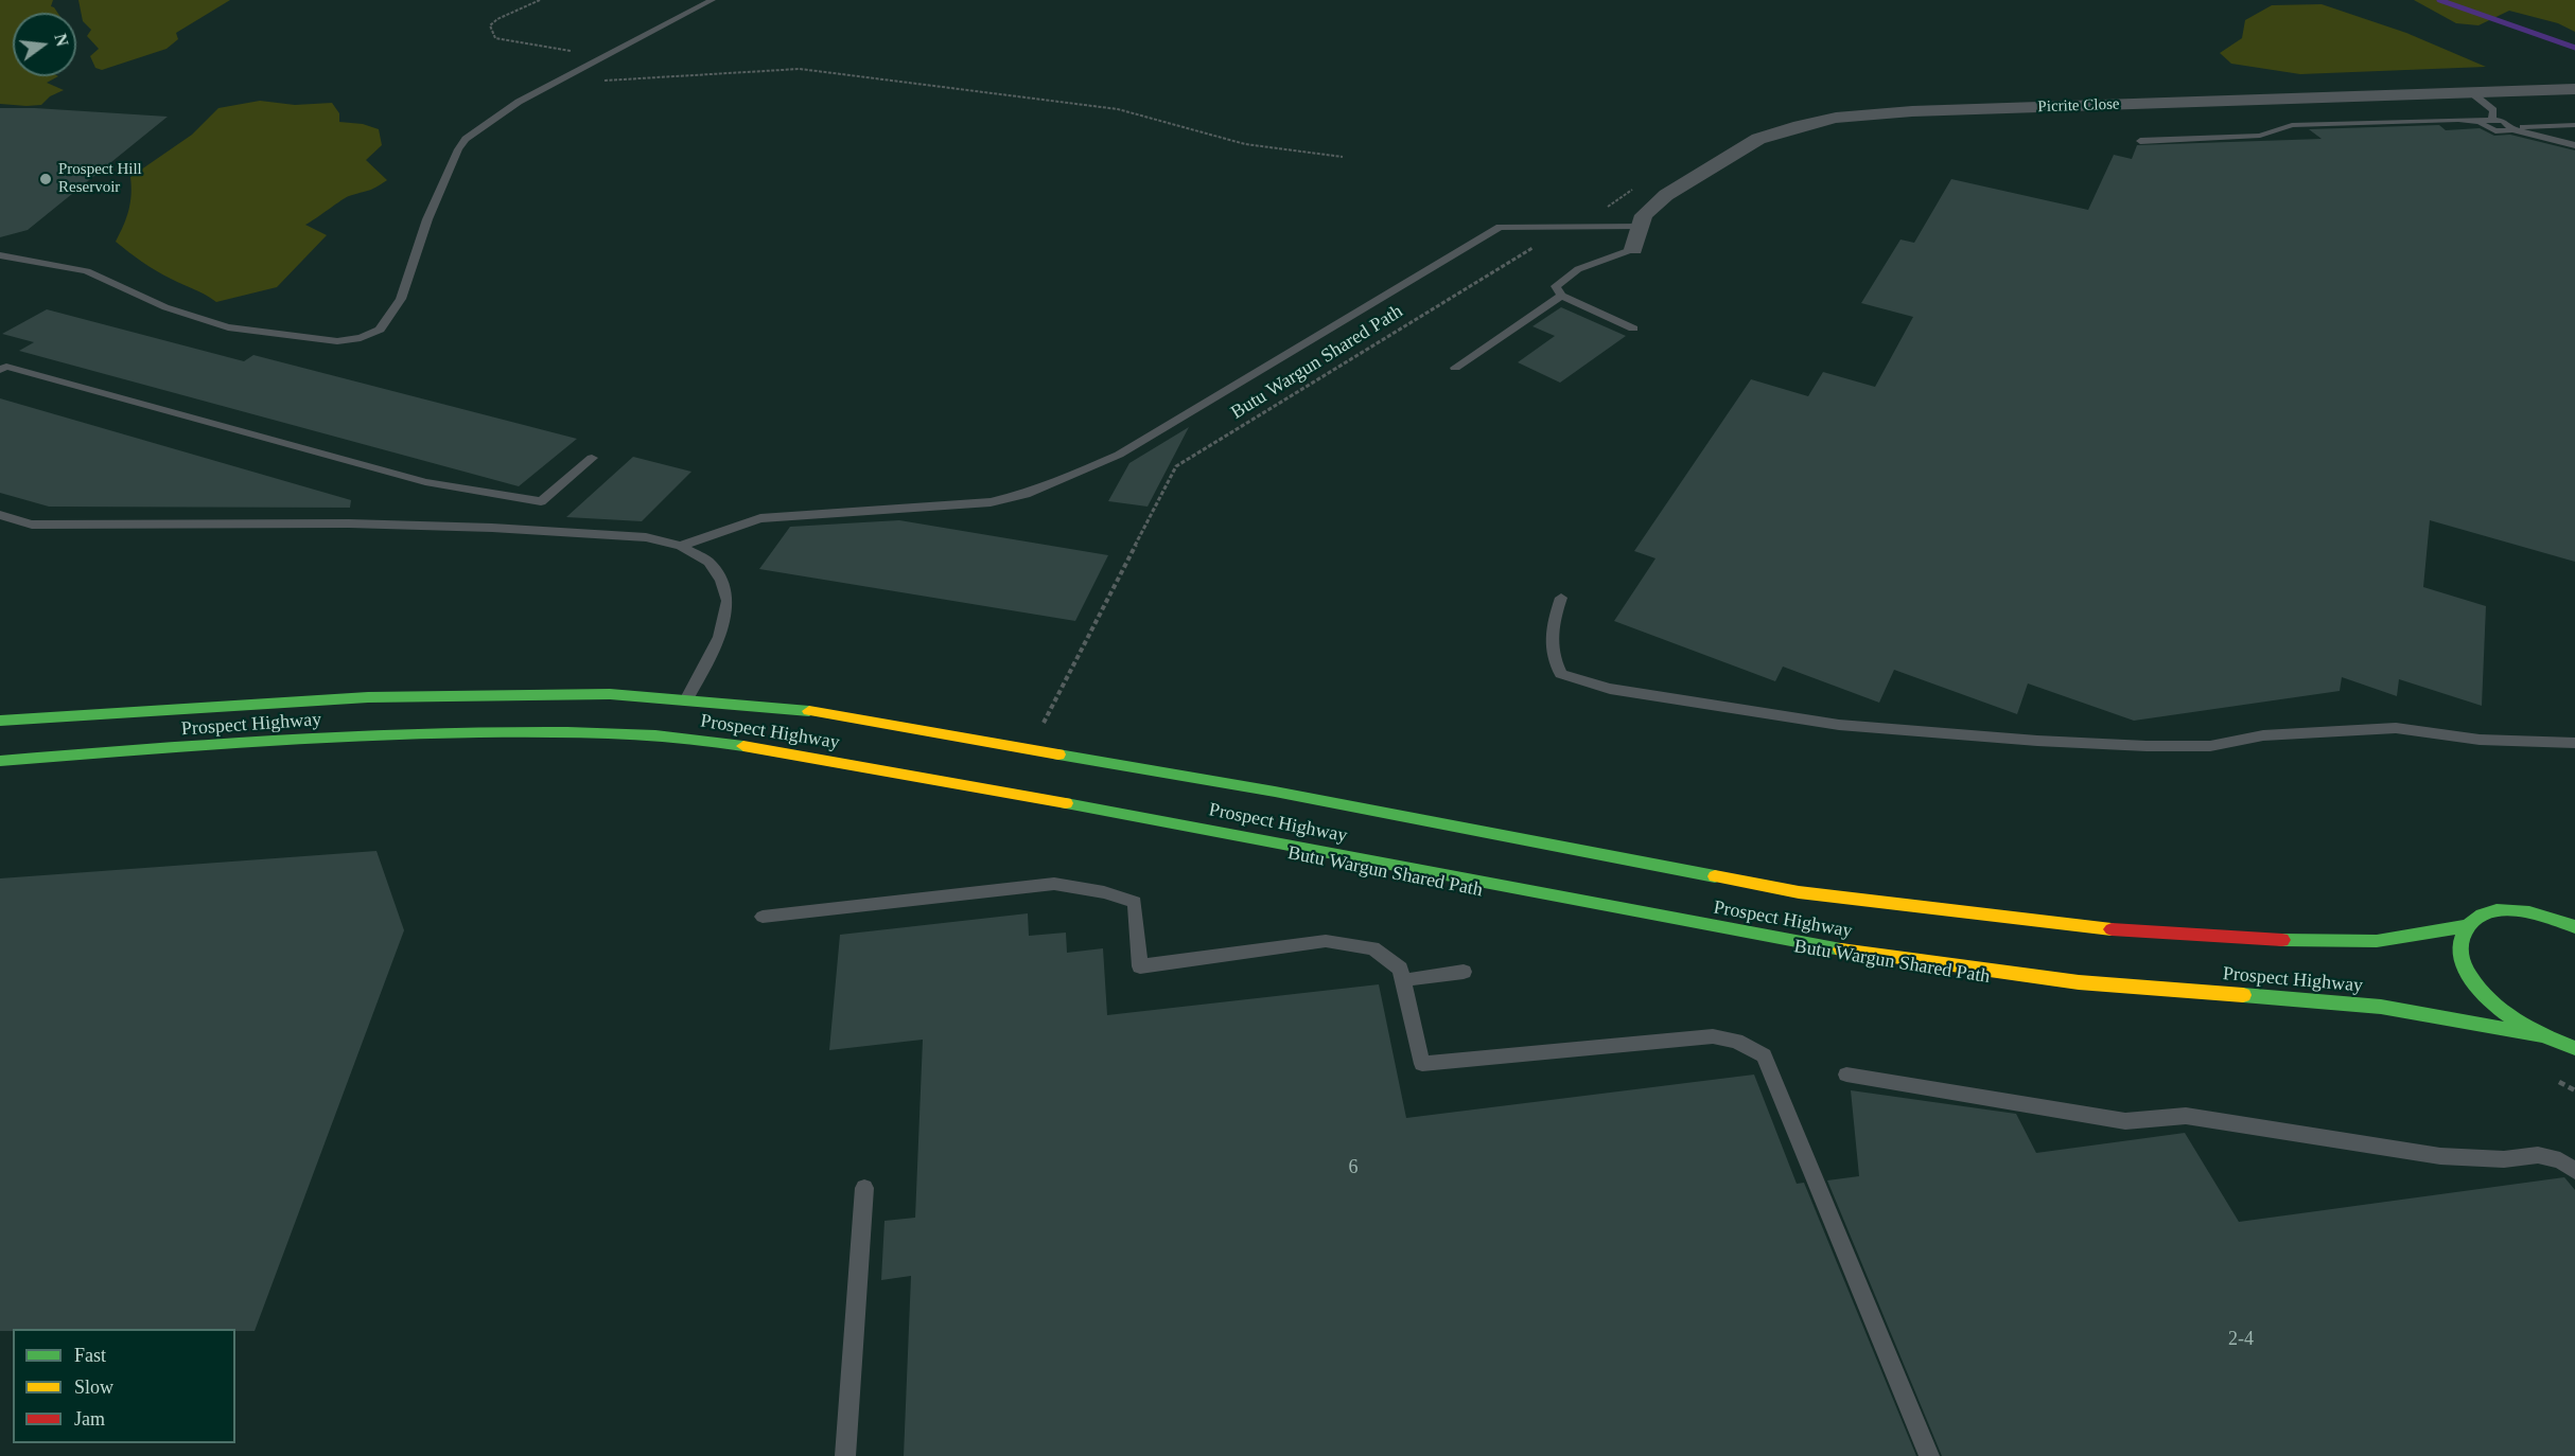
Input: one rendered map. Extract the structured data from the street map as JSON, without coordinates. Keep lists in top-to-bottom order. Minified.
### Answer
{"streets":{"main road":["Prospect Highway"],"street":["Picrite Close"],"path":["Butu Wargun Shared Path"]},"places":["Prospect Hill Reservoir"],"house_numbers":["6","2-4"],"legend":["Fast","Slow","Jam"],"north":"right"}
